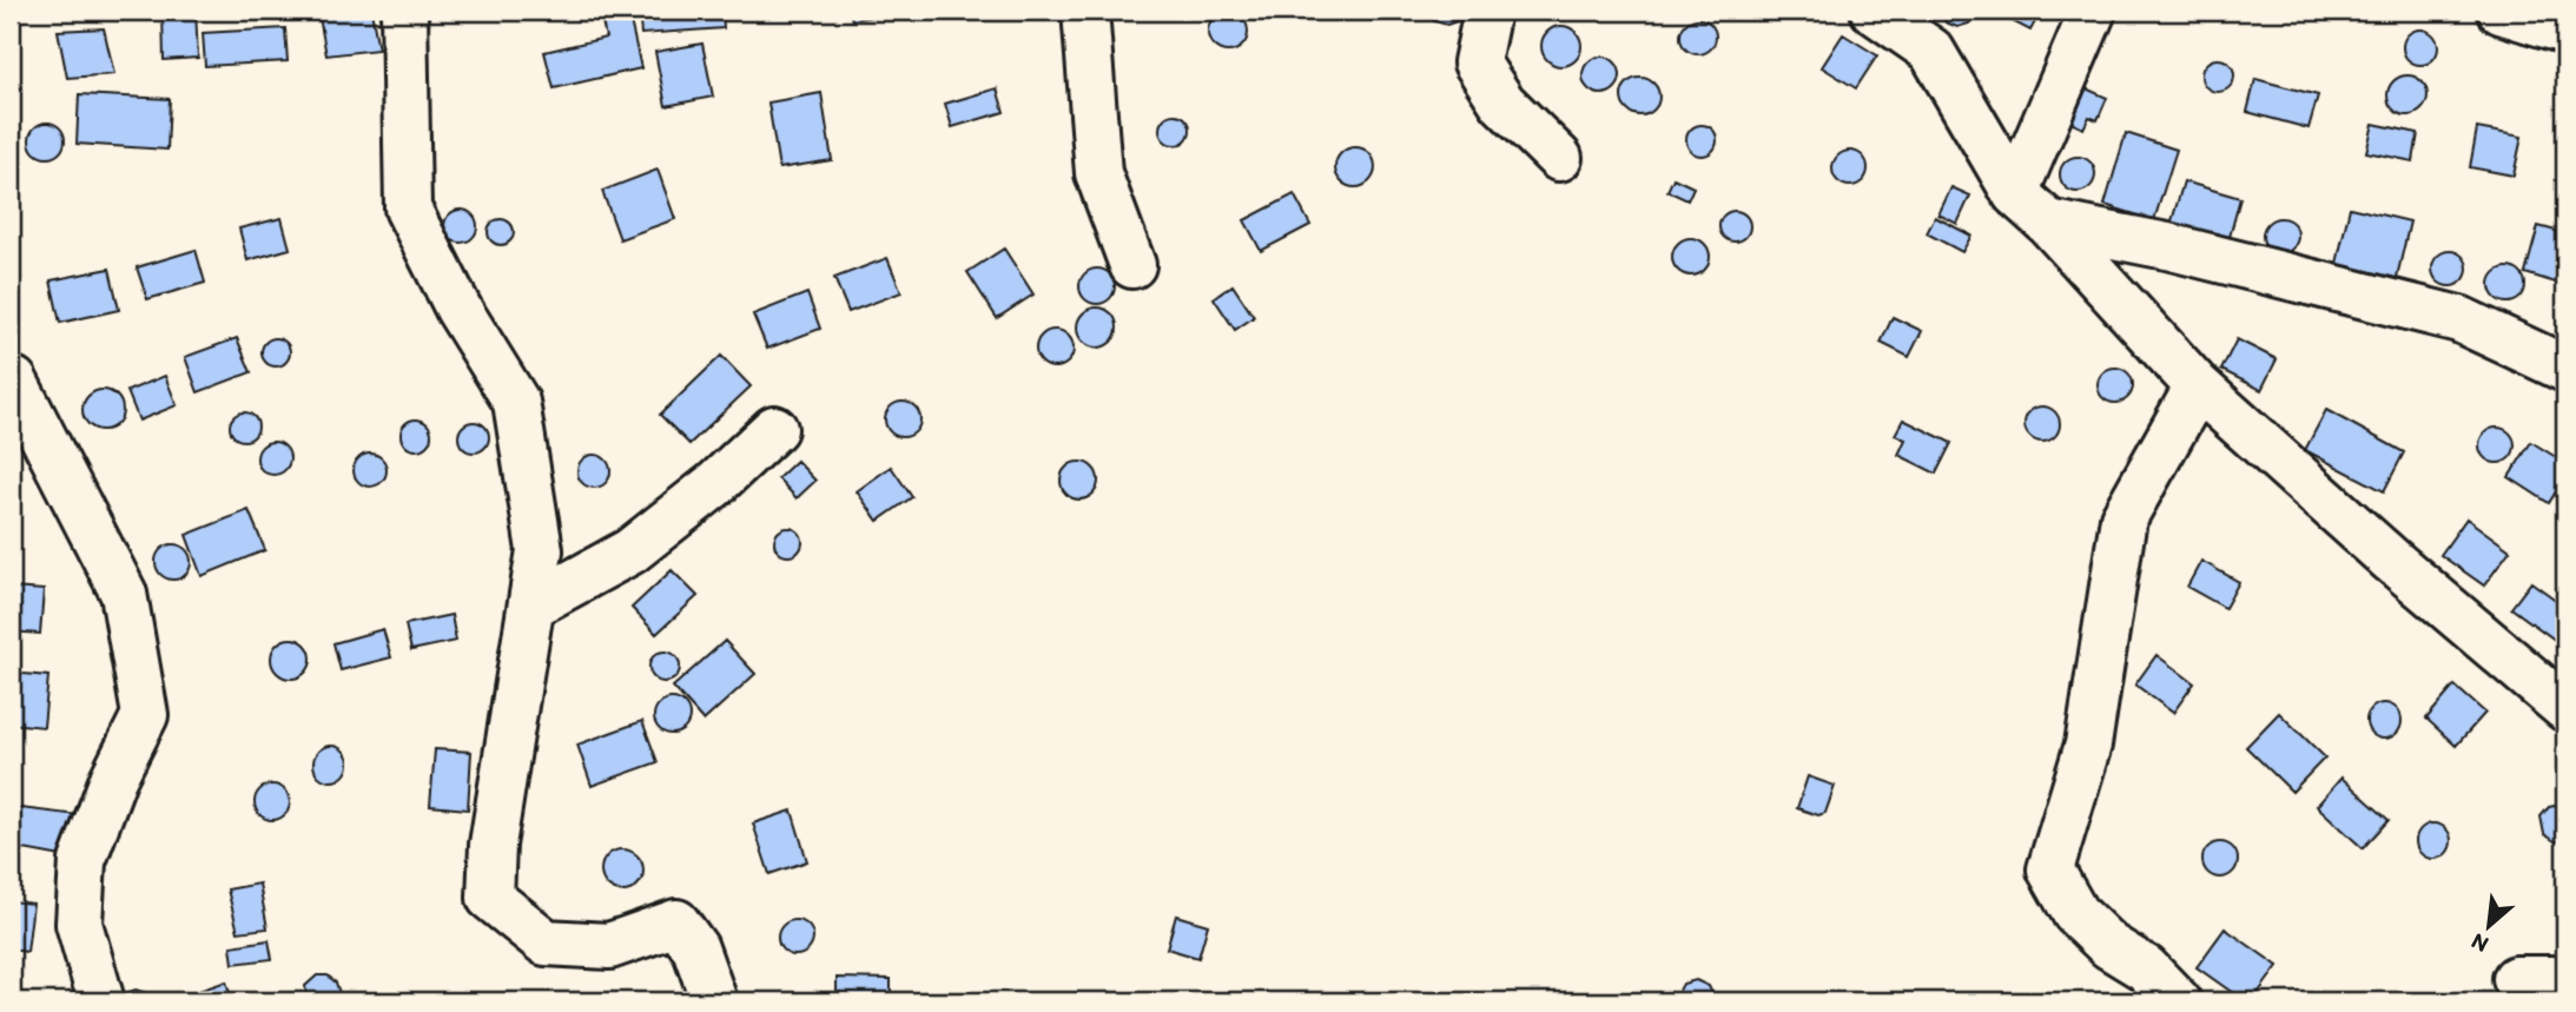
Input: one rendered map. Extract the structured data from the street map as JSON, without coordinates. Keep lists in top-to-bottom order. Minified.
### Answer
{"north":"bottom left"}
